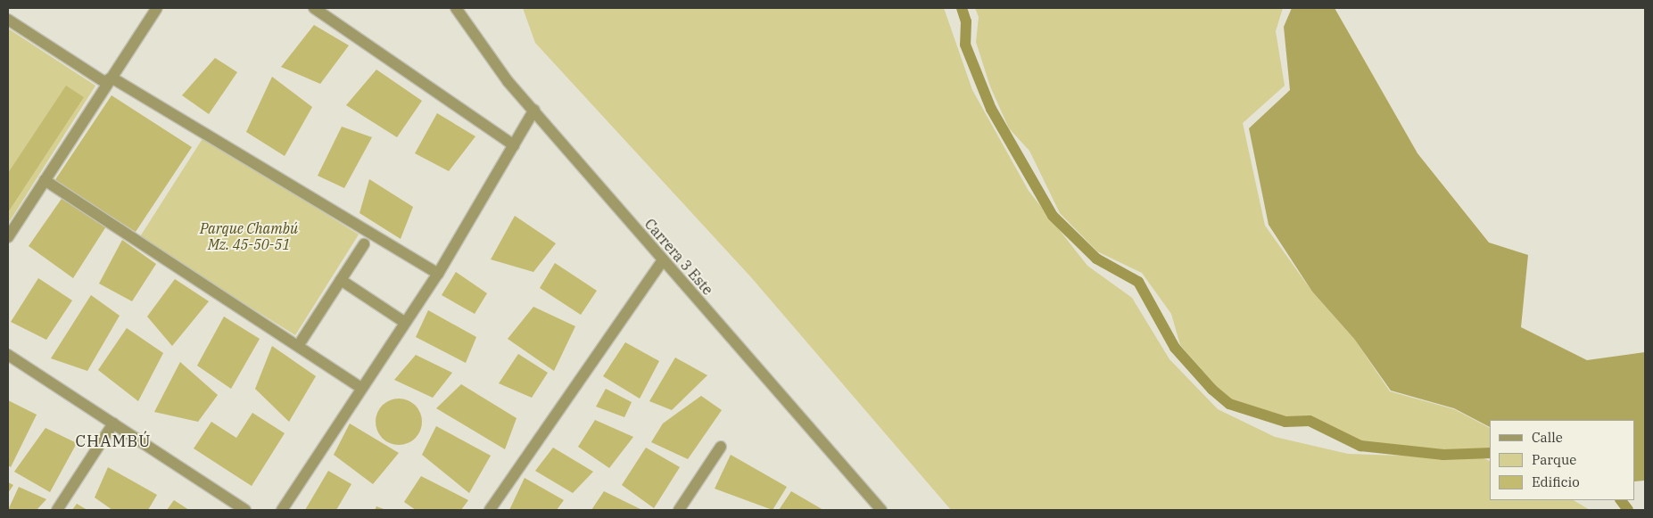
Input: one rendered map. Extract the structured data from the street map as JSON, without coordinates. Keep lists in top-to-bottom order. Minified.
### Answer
{"streets":{"street":["Carrera 3 Este"]},"districts":["CHAMBÚ"],"parks":["Parque Chambú Mz. 45-50-51"],"legend":["Calle","Parque","Edificio"]}
